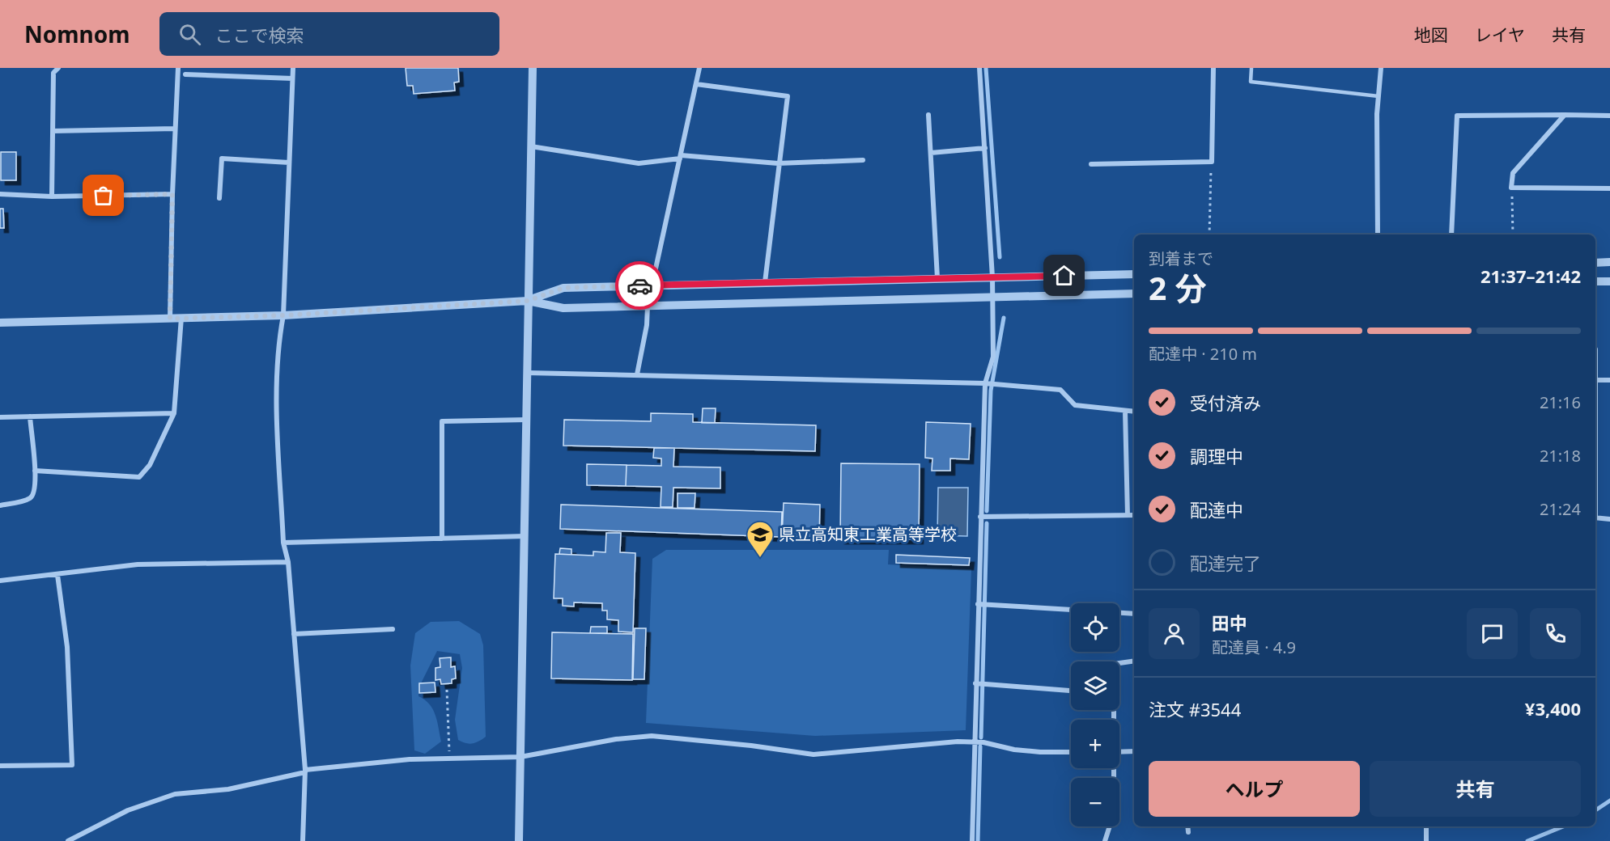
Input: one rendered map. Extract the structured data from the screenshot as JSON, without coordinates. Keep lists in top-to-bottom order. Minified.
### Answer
{"places":{"school or university":["県立高知東工業高等学校"]},"page":{"header":"Nomnom","search":"ここで検索","nav":["地図","レイヤ","共有"],"heading":["2 分","到着まで","21:37–21:42"],"panel":["田中","配達員 · 4.9","注文 #3544","¥3,400"],"bar":"配達中 · 210 m","list":[["受付済み","21:16"],["調理中","21:18"],["配達中","21:24"],"配達完了"],"map_buttons":["+","−"],"buttons":["ヘルプ","共有"]}}
